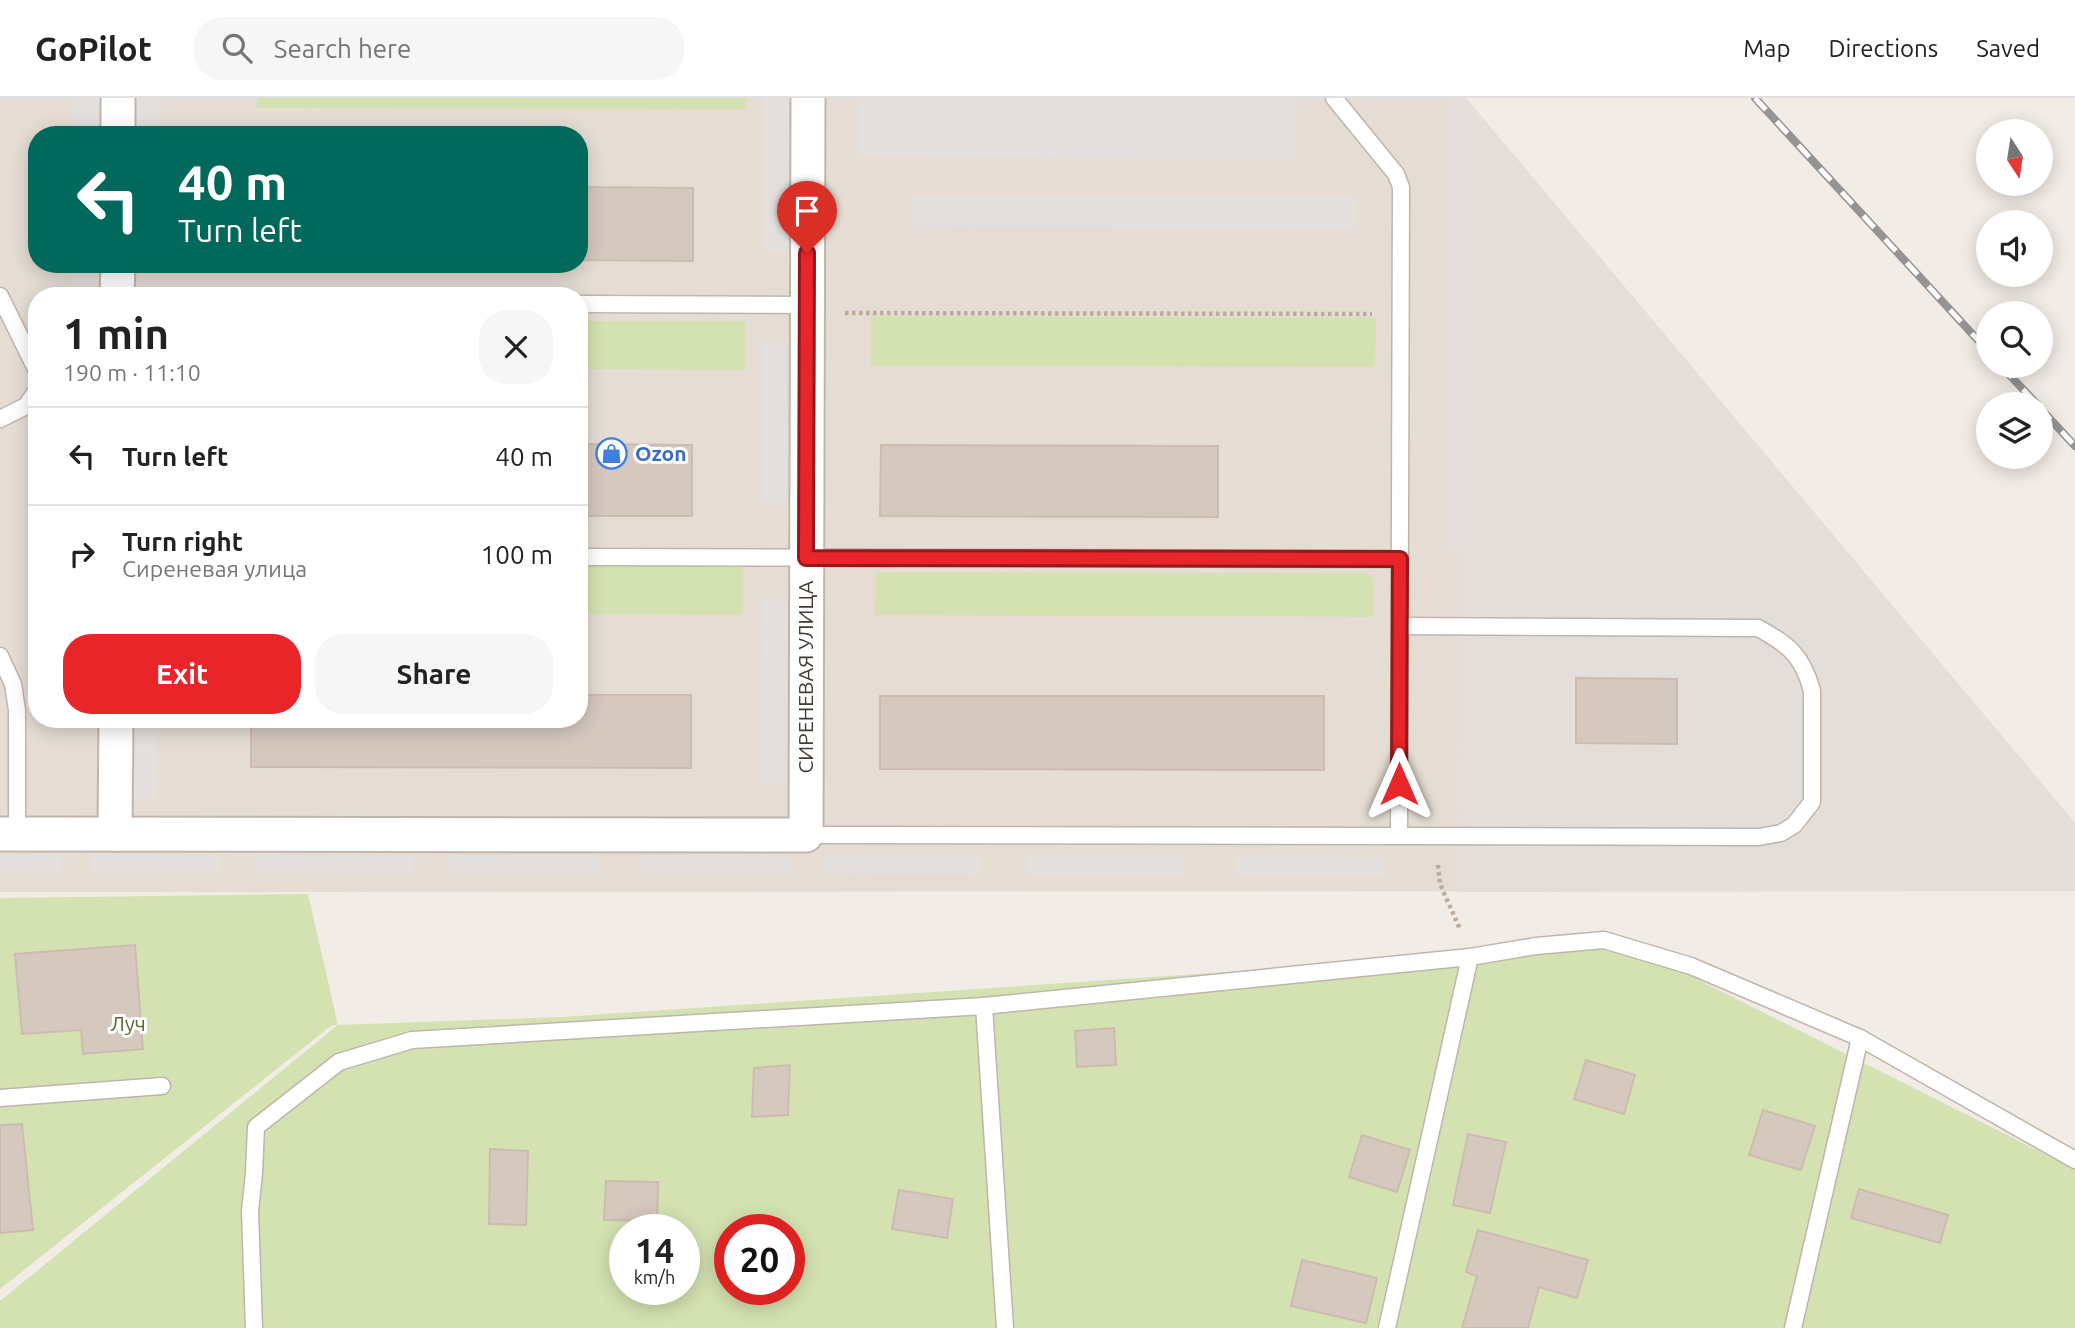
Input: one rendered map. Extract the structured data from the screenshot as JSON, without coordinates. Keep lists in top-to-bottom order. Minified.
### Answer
{"streets":{"street":["СИРЕНЕВАЯ УЛИЦА"]},"parks":["Луч"],"places":{"shop":["Ozon"]},"north":"bottom","page":{"header":"GoPilot","search":"Search here","nav":["Map","Directions","Saved"],"turn":["40 m","Turn left"],"heading":["1 min","190 m · 11:10"],"list":[{"name":"Turn left","value":"40 m"},{"name":"Turn right","note":"Сиреневая улица","value":"100 m"}],"buttons":["Exit","Share"],"speed":"14 km/h","limit":"20"}}
